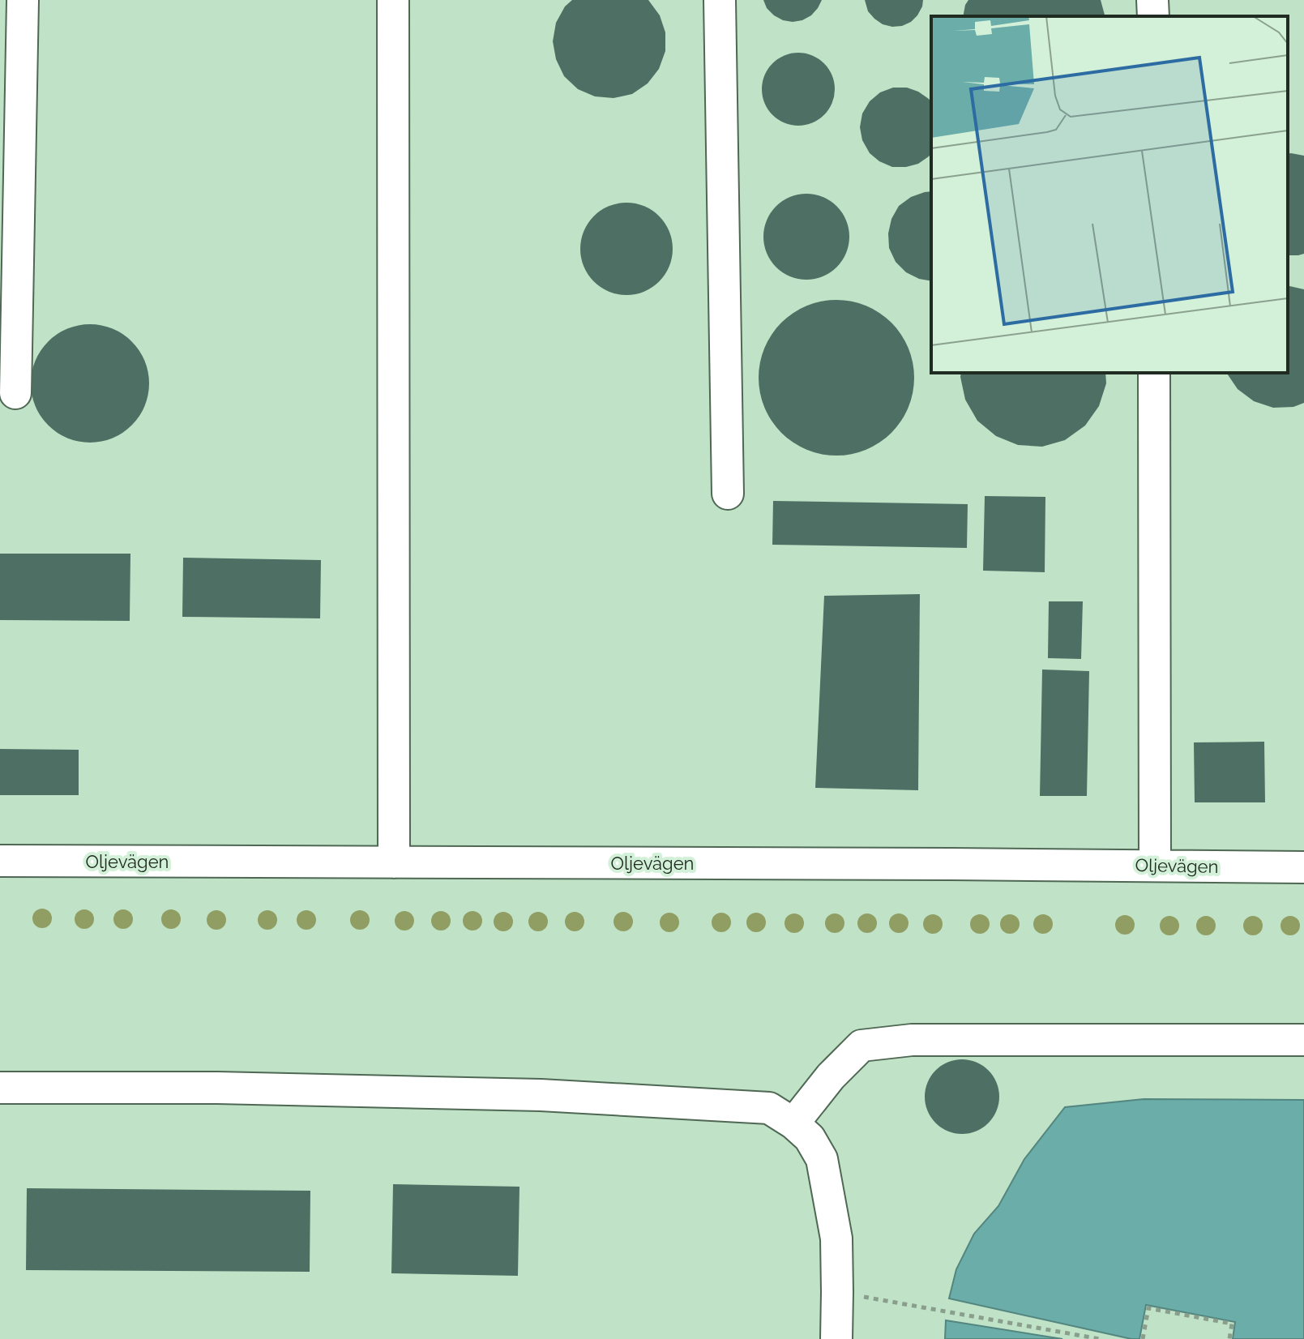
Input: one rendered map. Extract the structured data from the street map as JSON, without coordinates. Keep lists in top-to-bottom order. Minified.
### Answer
{"streets":{"street":["Oljevägen"]}}
